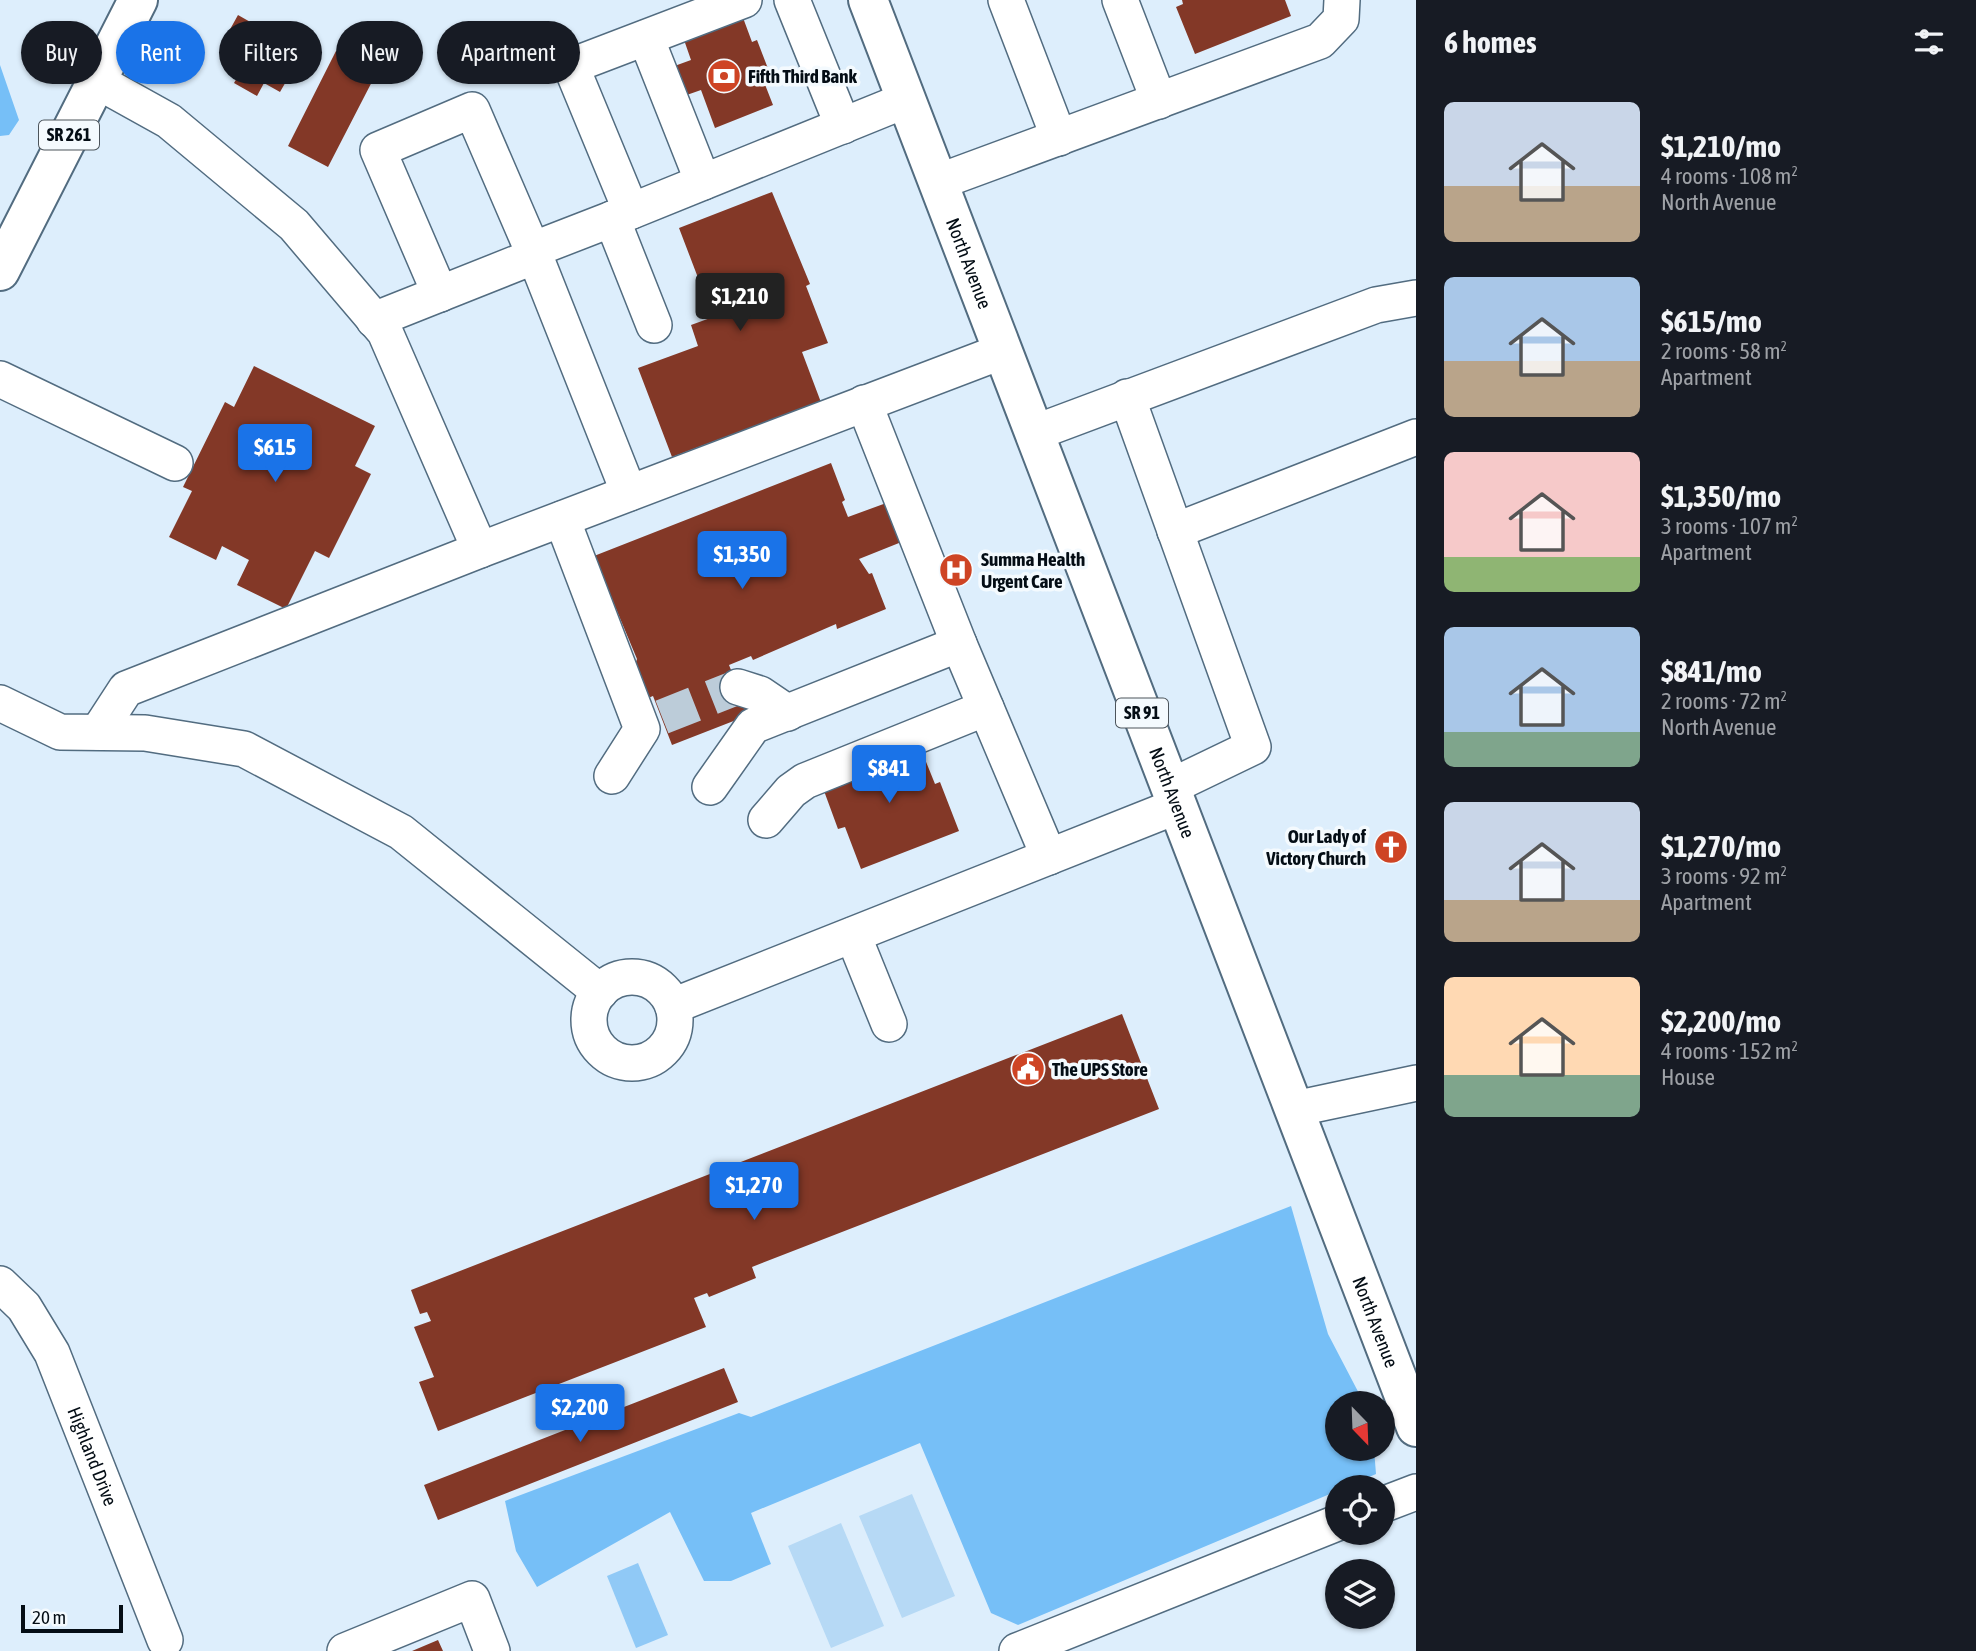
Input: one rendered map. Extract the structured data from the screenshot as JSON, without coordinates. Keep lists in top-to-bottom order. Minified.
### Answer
{"streets":{"main road":["SR 261","North Avenue","SR 91"],"street":["Highland Drive"]},"places":{"bank":["Fifth Third Bank"],"hospital":["Summa Health Urgent Care"],"church":["Our Lady of Victory Church"],"public building":["The UPS Store"]},"scale_bar":"20 m","north":"bottom right","page":{"heading":"6 homes","chip":["Buy","Rent","Filters","New","Apartment"],"list":[{"name":"$1,210/mo","note":"4 rooms · 108 m² · North Avenue"},{"name":"$615/mo","note":"2 rooms · 58 m² · Apartment"},{"name":"$1,350/mo","note":"3 rooms · 107 m² · Apartment"},{"name":"$841/mo","note":"2 rooms · 72 m² · North Avenue"},{"name":"$1,270/mo","note":"3 rooms · 92 m² · Apartment"},{"name":"$2,200/mo","note":"4 rooms · 152 m² · House"}],"price":["$1,210","$615","$1,350","$841","$1,270","$2,200"],"scale":"20 m"}}
